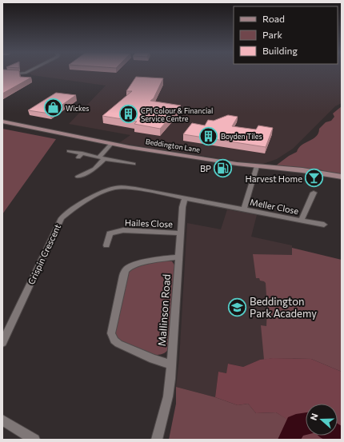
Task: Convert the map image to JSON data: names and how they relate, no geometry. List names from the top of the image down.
{
  "streets": {
    "main road": ["Beddington Lane"],
    "street": [
      "Meller Close",
      "Hailes Close",
      "Crispin Crescent",
      "Mallinson Road"
    ]
  },
  "crossings": [
    ["Meller Close", "Crispin Crescent"],
    ["Hailes Close", "Mallinson Road"],
    ["Crispin Crescent", "Mallinson Road"]
  ],
  "places": {
    "shop": ["Wickes"],
    "building": ["CPI Colour & Financial Service Centre", "Boyden Tiles"],
    "fuel station": ["BP"],
    "bar": ["Harvest Home"],
    "school or university": ["Beddington Park Academy"]
  },
  "legend": ["Road", "Park", "Building"],
  "north": "left"
}
